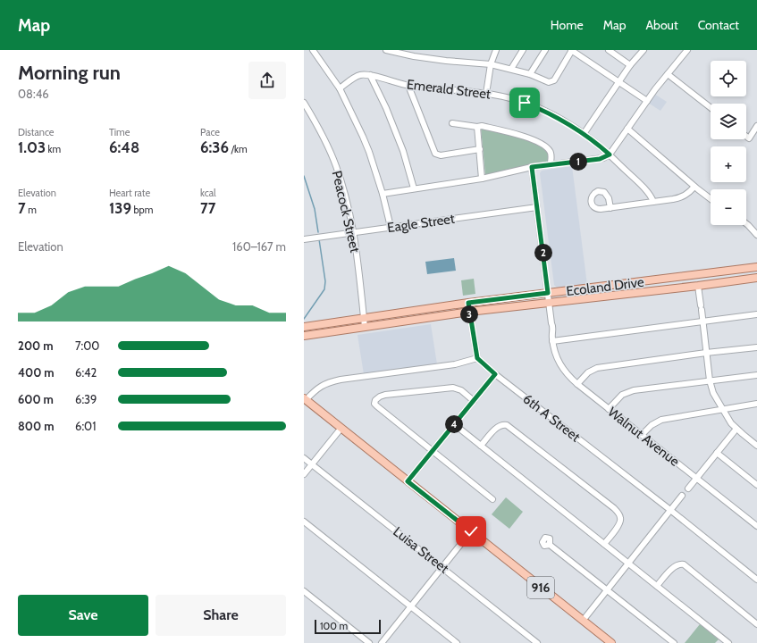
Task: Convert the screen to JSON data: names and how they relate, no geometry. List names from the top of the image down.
{
  "streets": {
    "main road": ["Ecoland Drive", "916"],
    "street": [
      "Emerald Street",
      "Peacock Street",
      "Eagle Street",
      "6th A Street",
      "Walnut Avenue",
      "Luisa Street"
    ]
  },
  "crossings": [
    ["Peacock Street", "Eagle Street"],
    ["Peacock Street", "Ecoland Drive"],
    ["Eagle Street", "Walnut Avenue"],
    ["Ecoland Drive", "Walnut Avenue"]
  ],
  "scale_bar": "100 m",
  "page": {
    "header": "Map",
    "nav": [
      "Home",
      "Map",
      "About",
      "Contact"
    ],
    "heading": ["Morning run", "08:46"],
    "map_buttons": ["+", "−"],
    "stats": [
      ["Distance", "1.03 km"],
      ["Time", "6:48"],
      ["Pace", "6:36 /km"],
      ["Elevation", "7 m"],
      ["Heart rate", "139 bpm"],
      ["kcal", "77"]
    ],
    "pins": [
      "1",
      "2",
      "3",
      "4"
    ],
    "chart": ["Elevation", "160–167 m"],
    "list": [
      {
        "name": "200 m",
        "note": "7:00"
      },
      {
        "name": "400 m",
        "note": "6:42"
      },
      {
        "name": "600 m",
        "note": "6:39"
      },
      {
        "name": "800 m",
        "note": "6:01"
      }
    ],
    "buttons": ["Save", "Share"],
    "scale": "100 m"
  }
}
